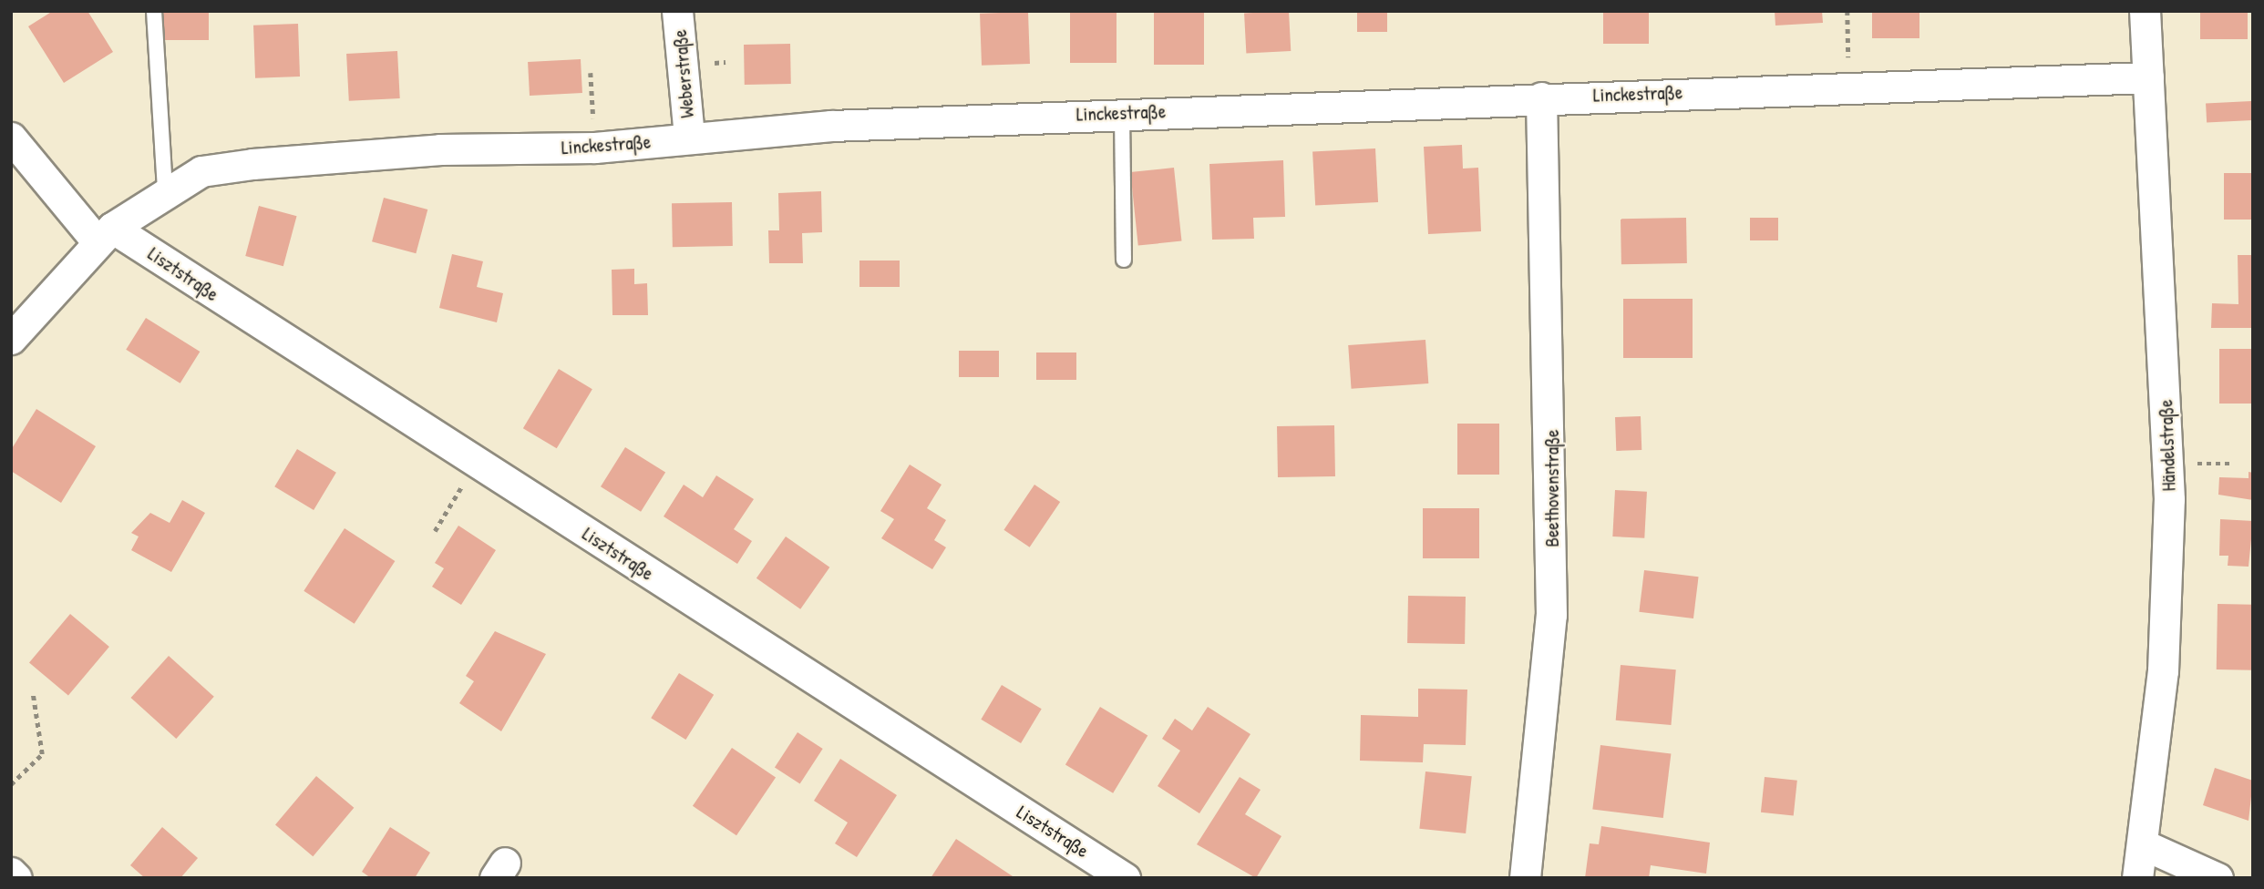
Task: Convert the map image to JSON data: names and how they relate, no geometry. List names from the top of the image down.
{
  "streets": {
    "street": [
      "Weberstraße",
      "Linckestraße",
      "Lisztstraße",
      "Händelstraße",
      "Beethovenstraße"
    ]
  },
  "crossings": [
    ["Weberstraße", "Linckestraße"],
    ["Linckestraße", "Lisztstraße"],
    ["Linckestraße", "Händelstraße"],
    ["Linckestraße", "Beethovenstraße"]
  ]
}
